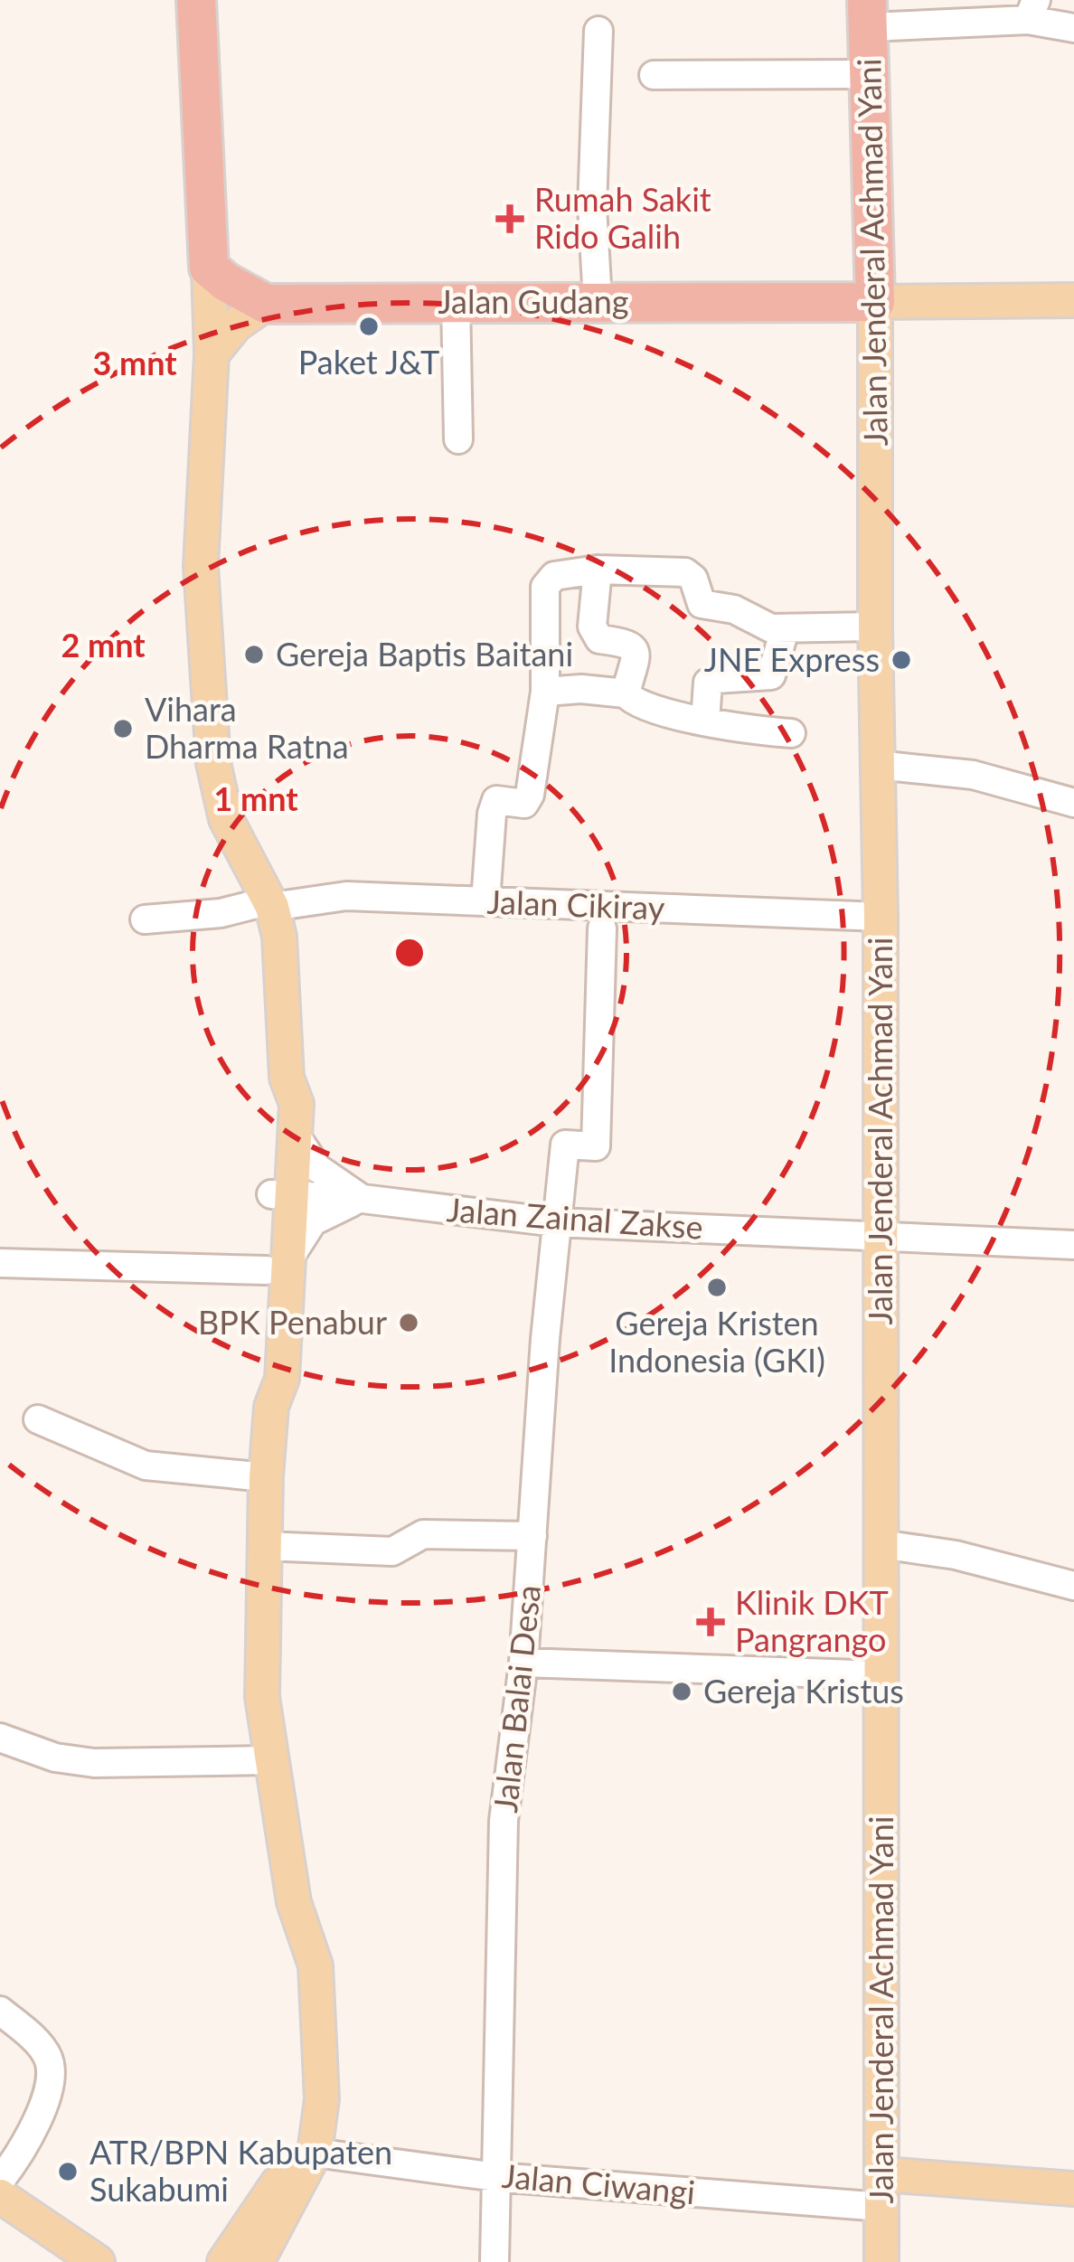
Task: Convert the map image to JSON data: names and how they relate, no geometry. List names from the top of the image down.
{
  "streets": {
    "highway": ["Jalan Jenderal Achmad Yani", "Jalan Gudang"],
    "street": [
      "Jalan Cikiray",
      "Jalan Zainal Zakse",
      "Jalan Balai Desa",
      "Jalan Ciwangi"
    ]
  },
  "crossings": [
    ["Jalan Jenderal Achmad Yani", "Jalan Gudang"],
    ["Jalan Jenderal Achmad Yani", "Jalan Cikiray"],
    ["Jalan Jenderal Achmad Yani", "Jalan Zainal Zakse"],
    ["Jalan Jenderal Achmad Yani", "Jalan Ciwangi"],
    ["Jalan Zainal Zakse", "Jalan Balai Desa"],
    ["Jalan Balai Desa", "Jalan Ciwangi"]
  ],
  "places": {
    "health": ["Rumah Sakit Rido Galih", "Klinik DKT Pangrango"],
    "other": [
      "Paket J&T",
      "Gereja Baptis Baitani",
      "JNE Express",
      "Vihara Dharma Ratna",
      "Gereja Kristen Indonesia (GKI)",
      "BPK Penabur",
      "Gereja Kristus",
      "ATR/BPN Kabupaten Sukabumi"
    ]
  },
  "rings": ["3 mnt", "2 mnt", "1 mnt"]
}
